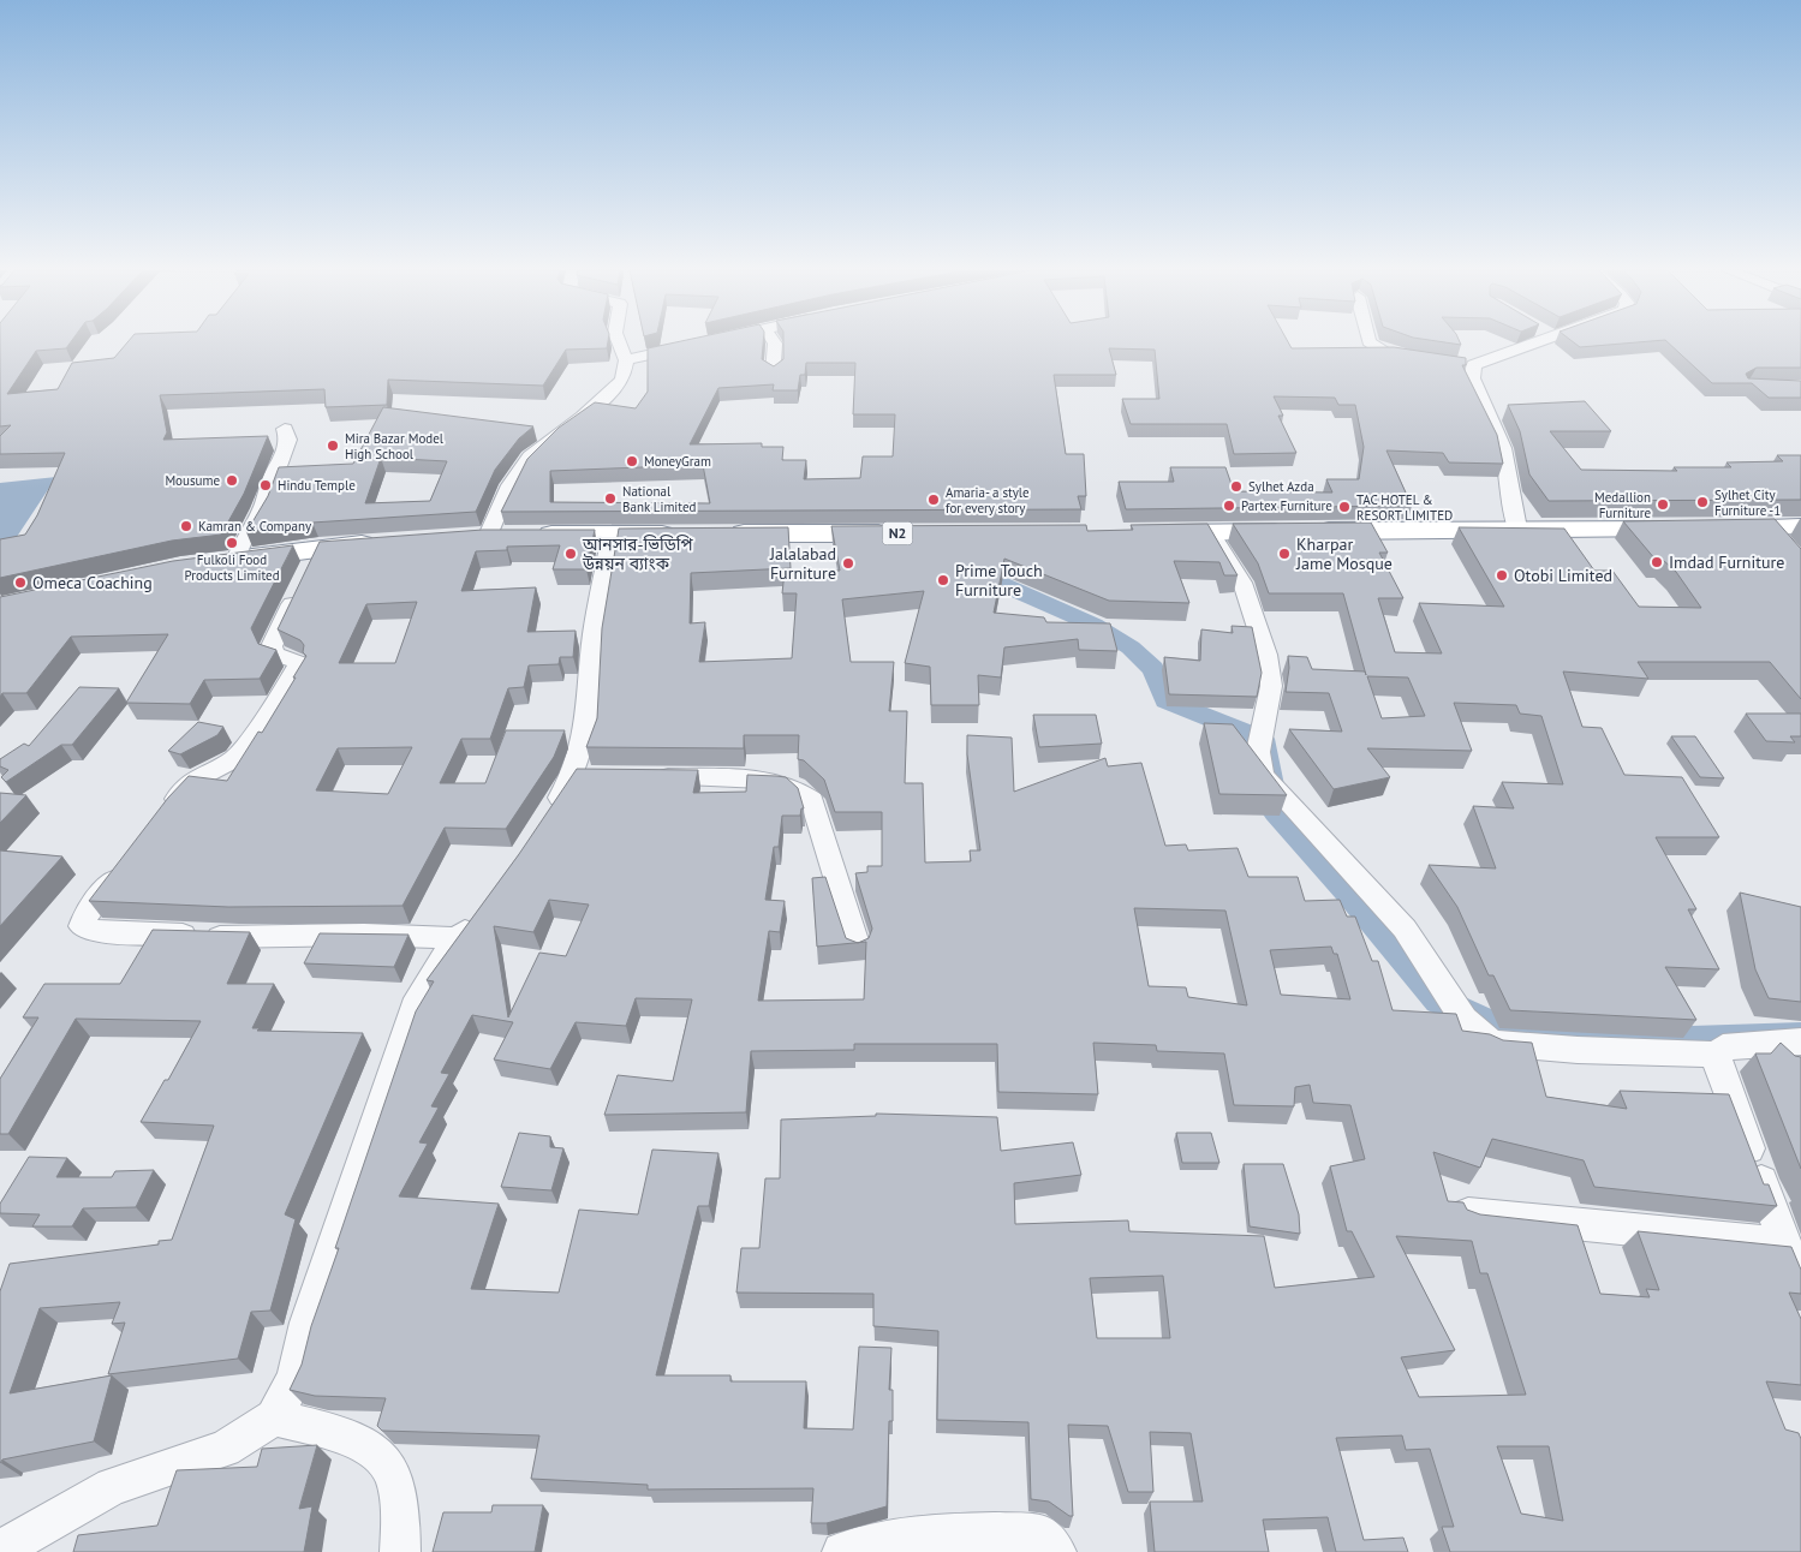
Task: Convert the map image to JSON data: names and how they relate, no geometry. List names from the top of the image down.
{
  "streets": {
    "highway": ["N2"]
  },
  "places": [
    "Mira Bazar Model High School",
    "MoneyGram",
    "Mousume",
    "Hindu Temple",
    "Sylhet Azda",
    "National Bank Limited",
    "Amaria- a style for every story",
    "Sylhet City Furniture -1",
    "Medallion Furniture",
    "Partex Furniture",
    "TAC HOTEL & RESORT LIMITED",
    "Kamran & Company",
    "Fulkoli Food Products Limited",
    "আনসার-ভিডিপি উন্নয়ন ব্যাংক",
    "Kharpar Jame Mosque",
    "Imdad Furniture",
    "Jalalabad Furniture",
    "Otobi Limited",
    "Prime Touch Furniture",
    "Omeca Coaching"
  ]
}
